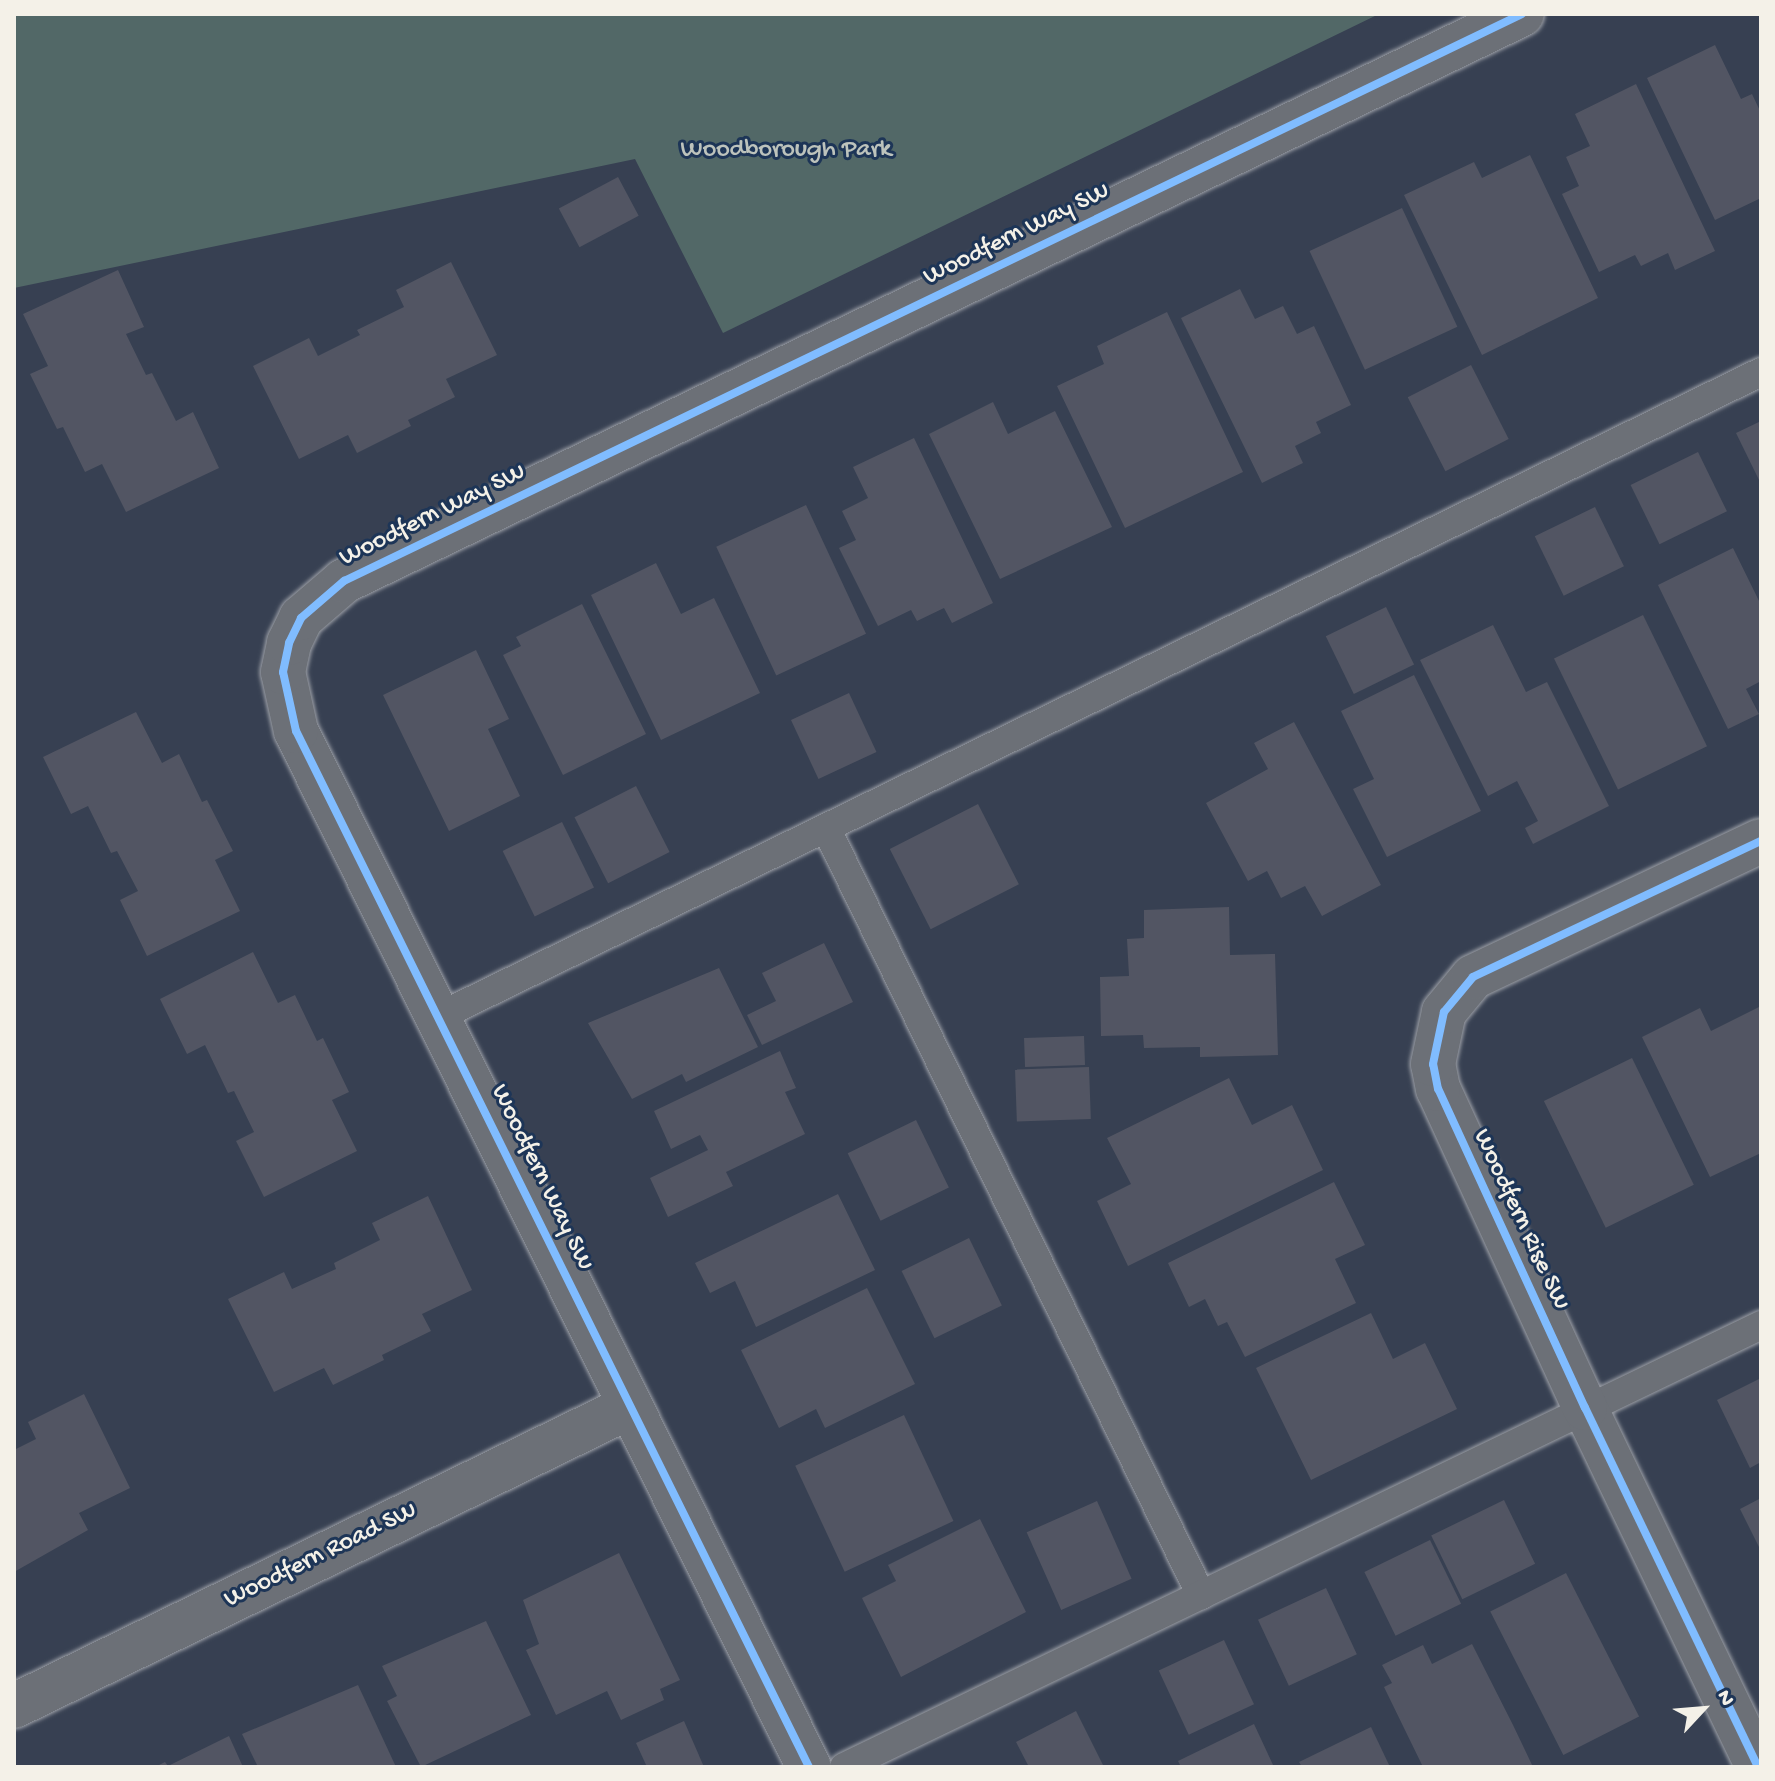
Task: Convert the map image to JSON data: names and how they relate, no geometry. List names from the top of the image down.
{
  "streets": {
    "street": ["Woodfern Way SW", "Woodfern Rise SW", "Woodfern Road SW"]
  },
  "crossings": [
    ["Woodfern Way SW", "Woodfern Road SW"]
  ],
  "parks": ["Woodborough Park"],
  "north": "top right"
}
